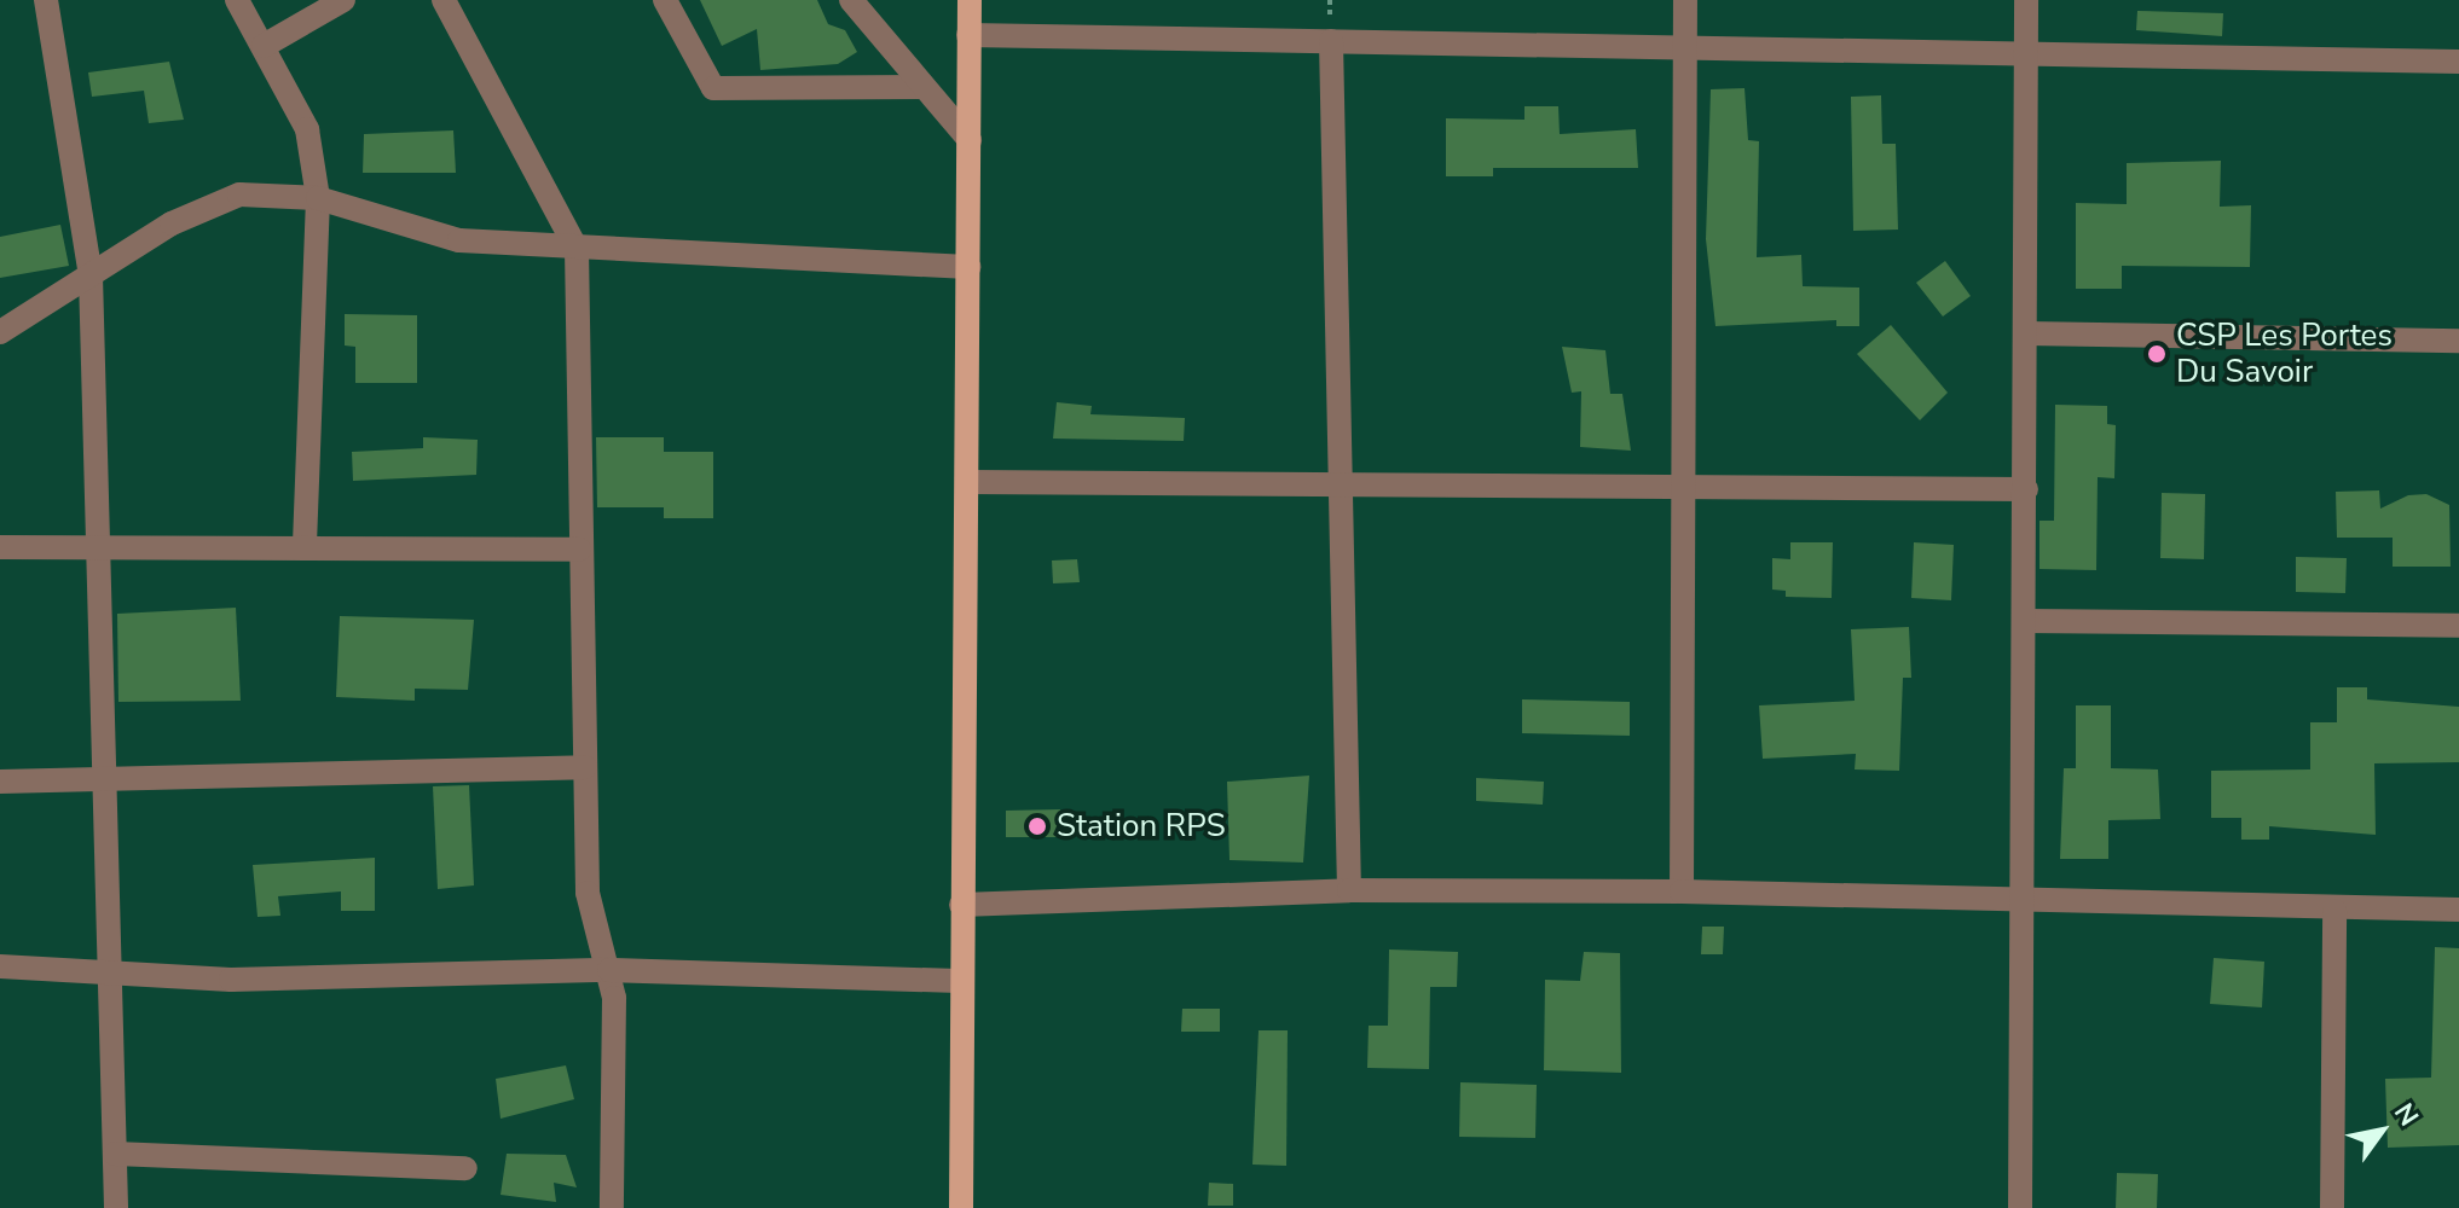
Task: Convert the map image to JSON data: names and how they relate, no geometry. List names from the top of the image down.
{
  "places": ["CSP Les Portes Du Savoir", "Station RPS"],
  "north": "top right"
}
